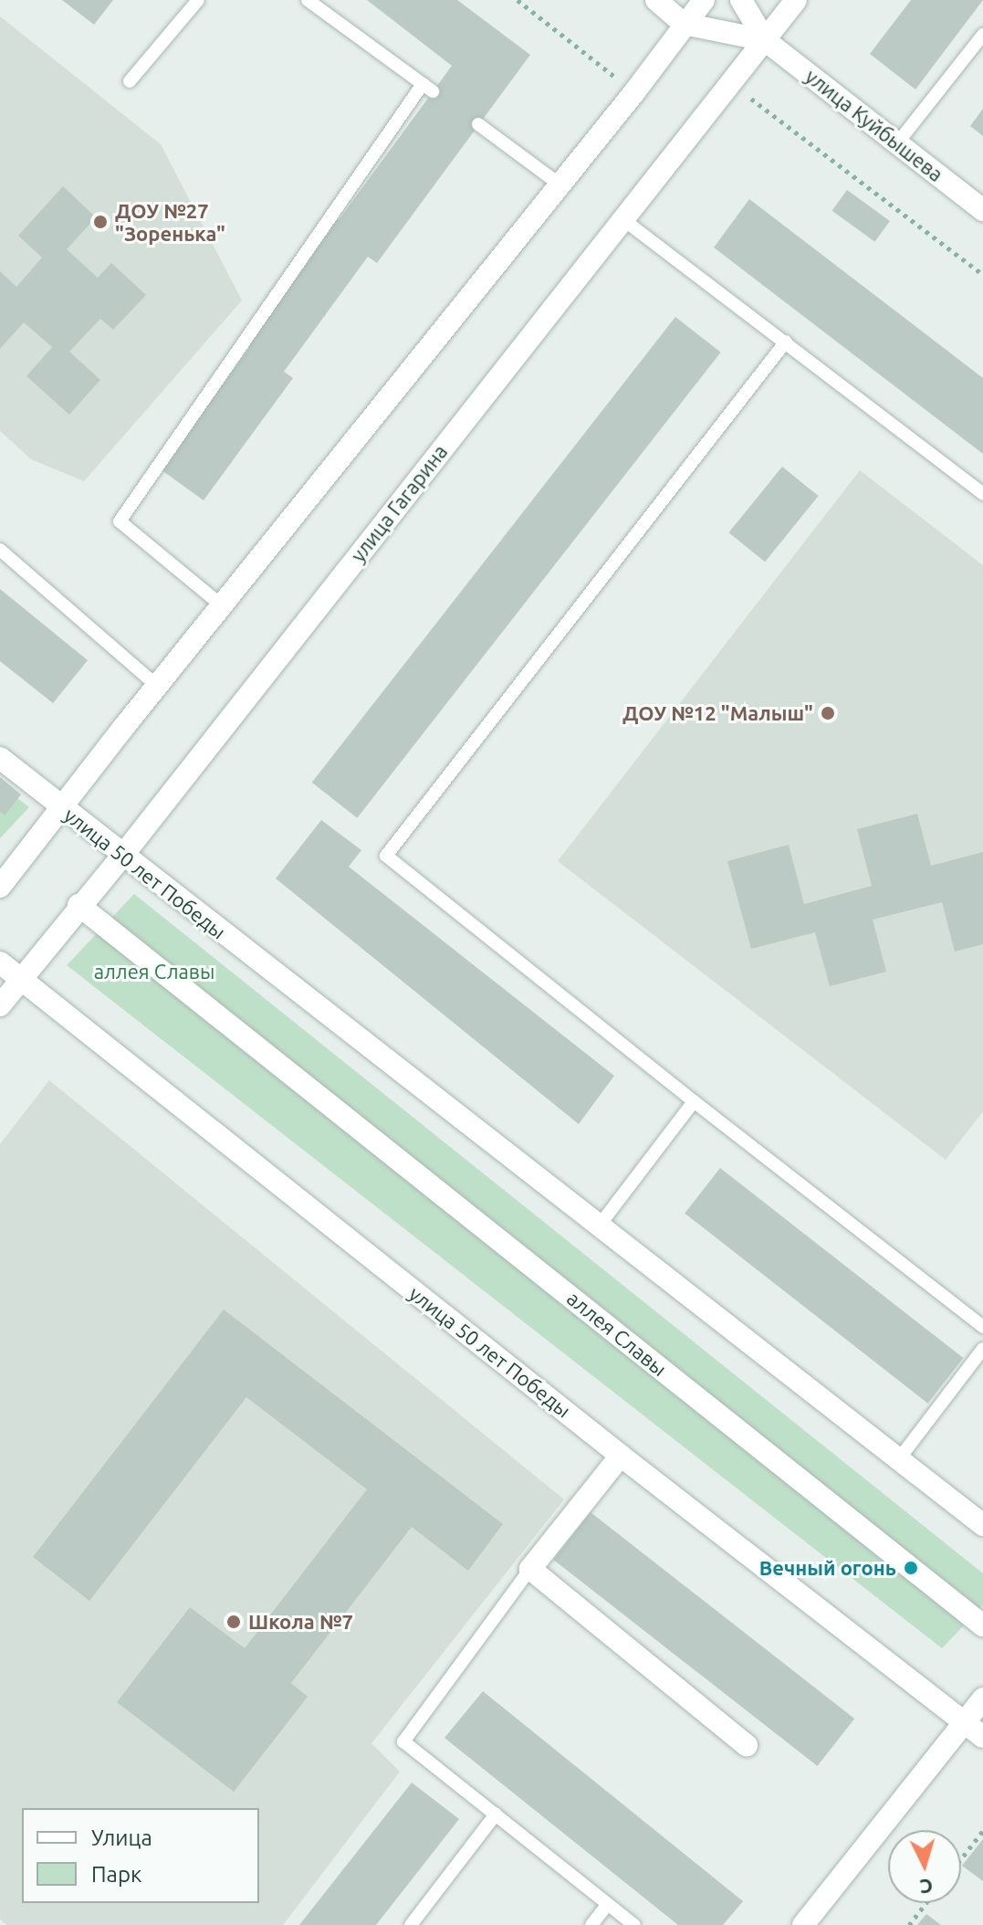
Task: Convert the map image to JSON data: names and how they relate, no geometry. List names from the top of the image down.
{
  "streets": {
    "street": [
      "улица Куйбышева",
      "улица Гагарина",
      "улица 50 лет Победы",
      "аллея Славы"
    ]
  },
  "crossings": [
    ["улица Куйбышева", "улица Гагарина"],
    ["улица Гагарина", "улица 50 лет Победы"],
    ["улица Гагарина", "аллея Славы"]
  ],
  "parks": ["аллея Славы"],
  "places": [
    "ДОУ №27 \"Зоренька\"",
    "ДОУ №12 \"Малыш\"",
    "Вечный огонь",
    "Школа №7"
  ],
  "legend": ["Улица", "Парк"],
  "north": "bottom"
}
